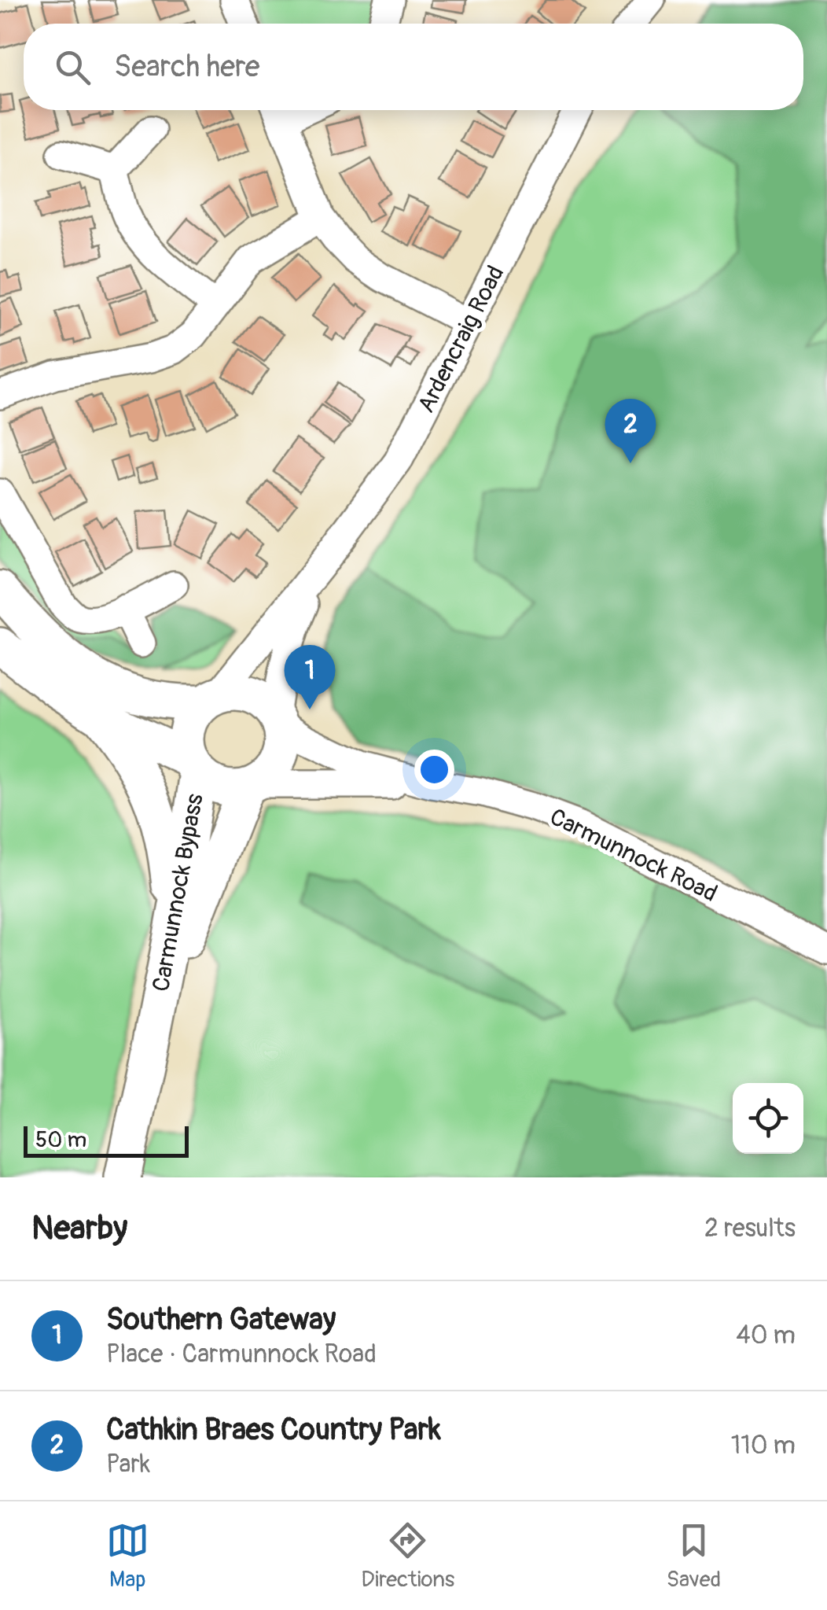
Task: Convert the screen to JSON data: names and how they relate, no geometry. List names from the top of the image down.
{
  "streets": {
    "main road": ["Carmunnock Bypass"],
    "street": ["Ardencraig Road", "Carmunnock Road"]
  },
  "crossings": [
    ["Ardencraig Road", "Carmunnock Road"],
    ["Ardencraig Road", "Carmunnock Bypass"],
    ["Carmunnock Road", "Carmunnock Bypass"]
  ],
  "scale_bar": "50 m",
  "page": {
    "search": "Search here",
    "pins": ["2", "1"],
    "scale": "50 m",
    "heading": ["Nearby", "2 results"],
    "list": [
      {
        "mark": "1",
        "name": "Southern Gateway",
        "note": "Place · Carmunnock Road",
        "value": "40 m"
      },
      {
        "mark": "2",
        "name": "Cathkin Braes Country Park",
        "note": "Park",
        "value": "110 m"
      }
    ],
    "nav": ["Map", "Directions", "Saved"]
  }
}
